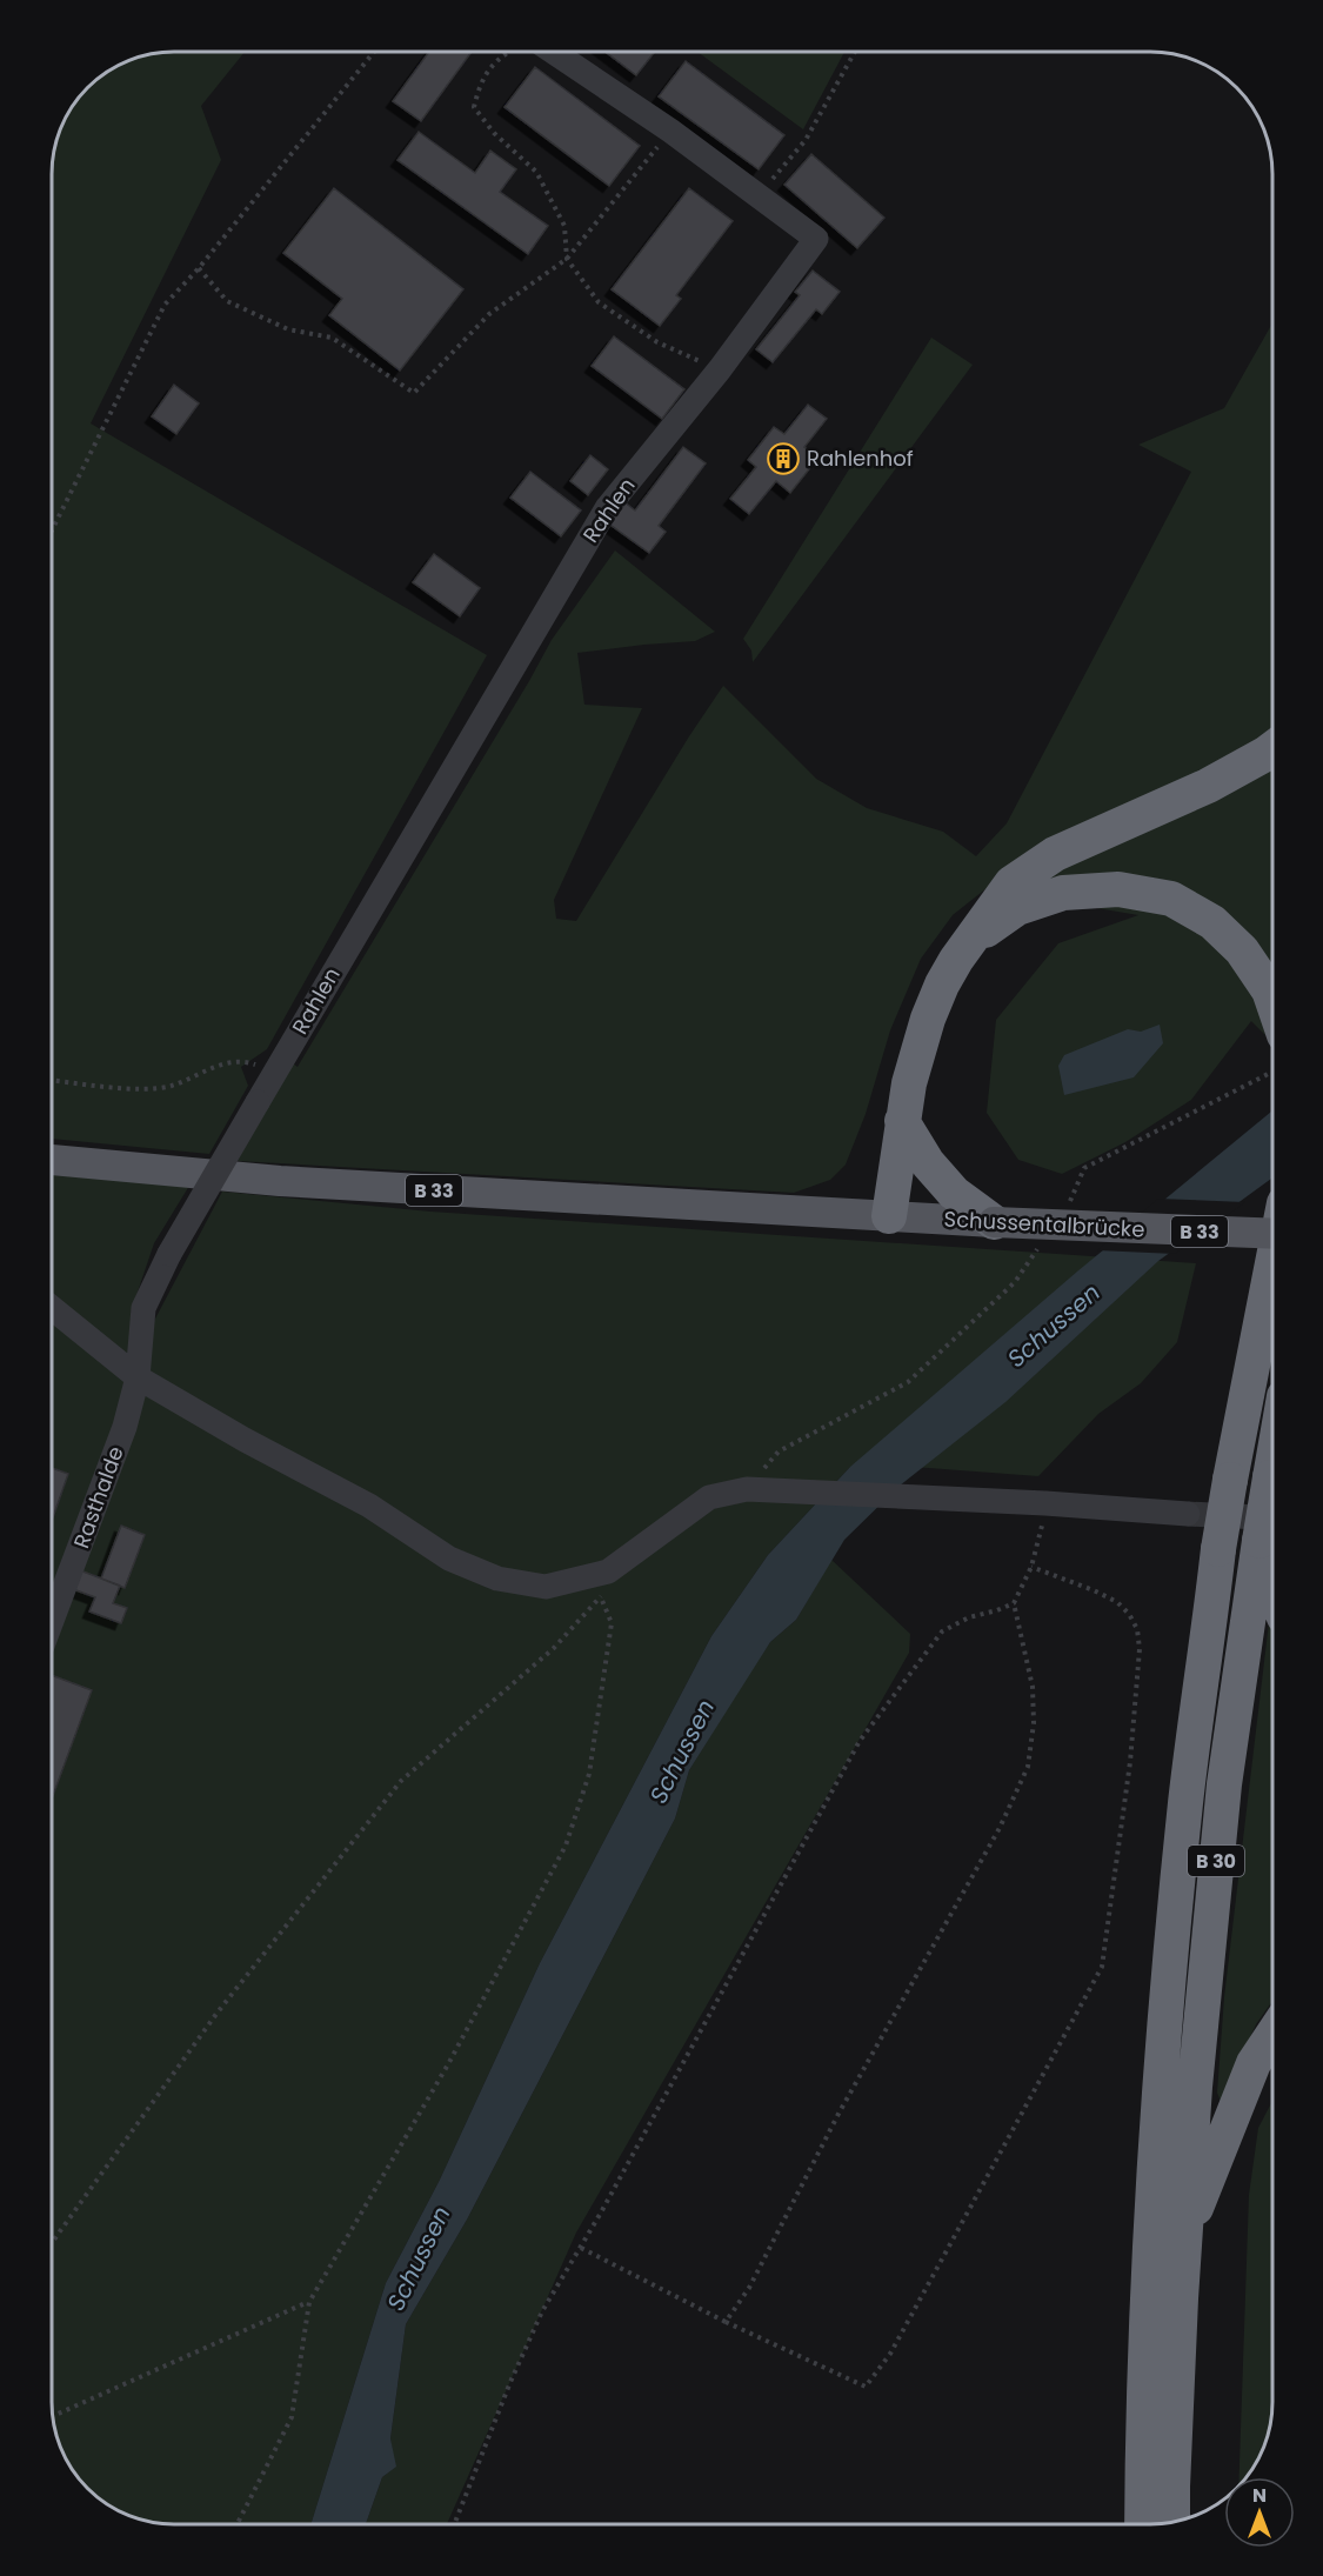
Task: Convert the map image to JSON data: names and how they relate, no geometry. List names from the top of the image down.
{
  "streets": {
    "highway": ["B 30"],
    "main road": ["B 33", "Schussentalbrücke"],
    "street": ["Rahlen", "Rasthalde"]
  },
  "crossings": [
    ["Rahlen", "Rasthalde"],
    ["B 33", "Schussentalbrücke"]
  ],
  "water": ["Schussen"],
  "places": {
    "building": ["Rahlenhof"]
  },
  "north": "top"
}
